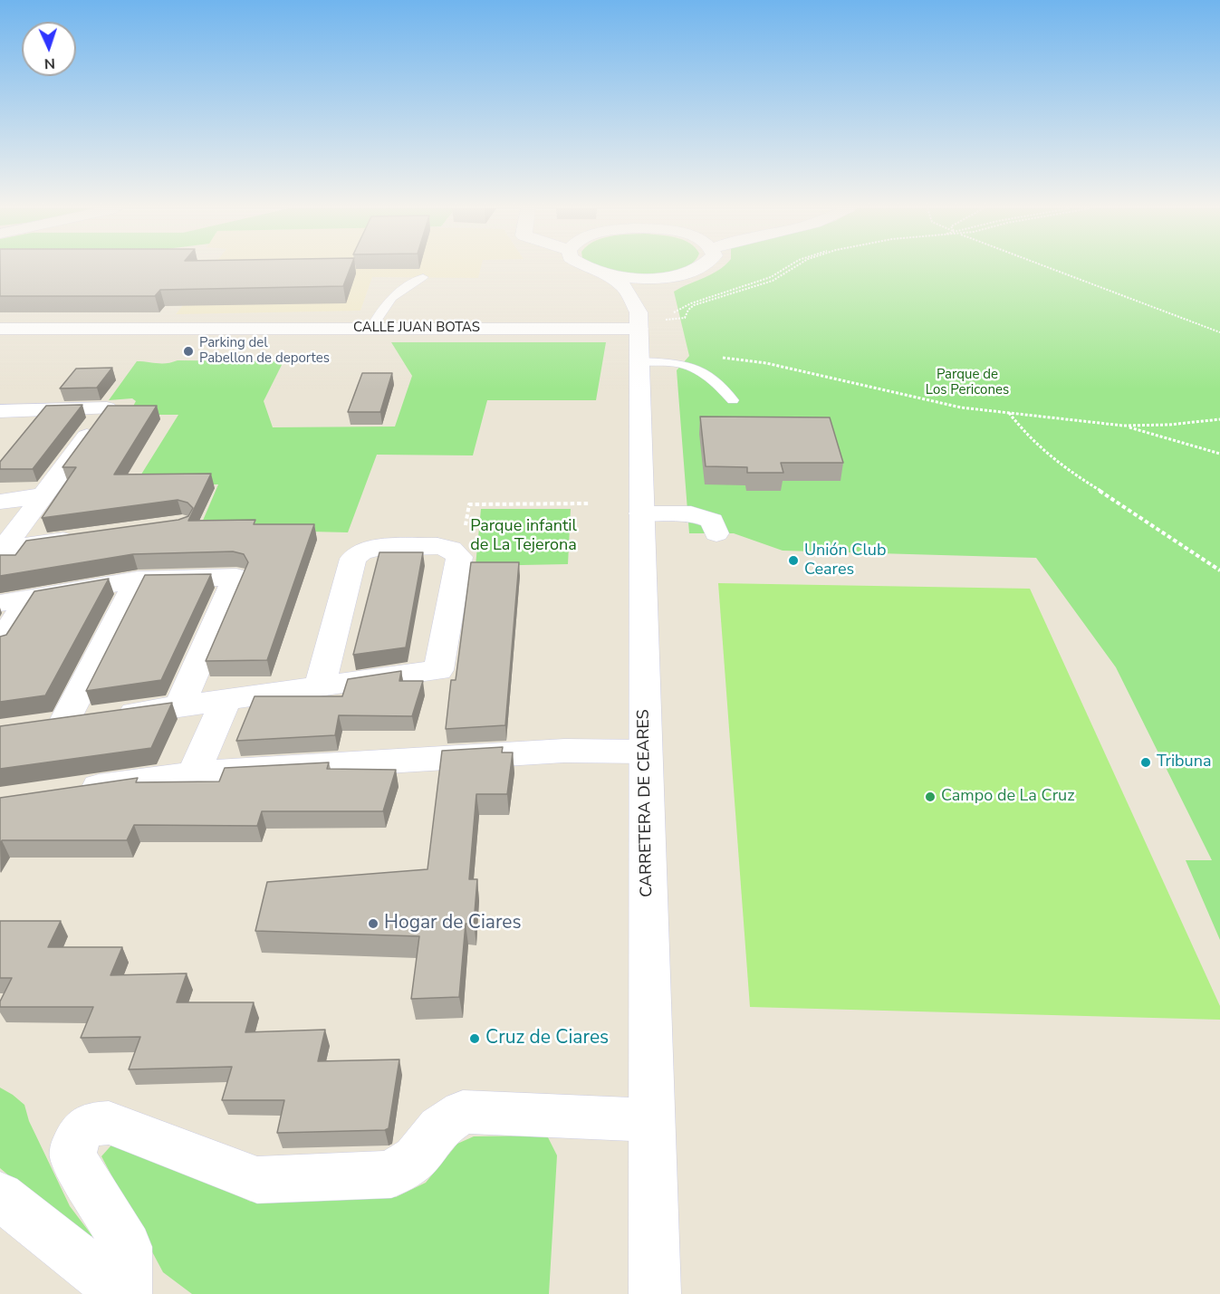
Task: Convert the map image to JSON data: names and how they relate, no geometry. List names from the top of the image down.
{
  "streets": {
    "street": ["CALLE JUAN BOTAS", "CARRETERA DE CEARES"]
  },
  "crossings": [
    ["CALLE JUAN BOTAS", "CARRETERA DE CEARES"]
  ],
  "parks": ["Parque de Los Pericones", "Parque infantil de La Tejerona"],
  "places": [
    "Parking del Pabellon de deportes",
    "Unión Club Ceares",
    "Tribuna",
    "Campo de La Cruz",
    "Hogar de Ciares",
    "Cruz de Ciares"
  ],
  "north": "bottom"
}
